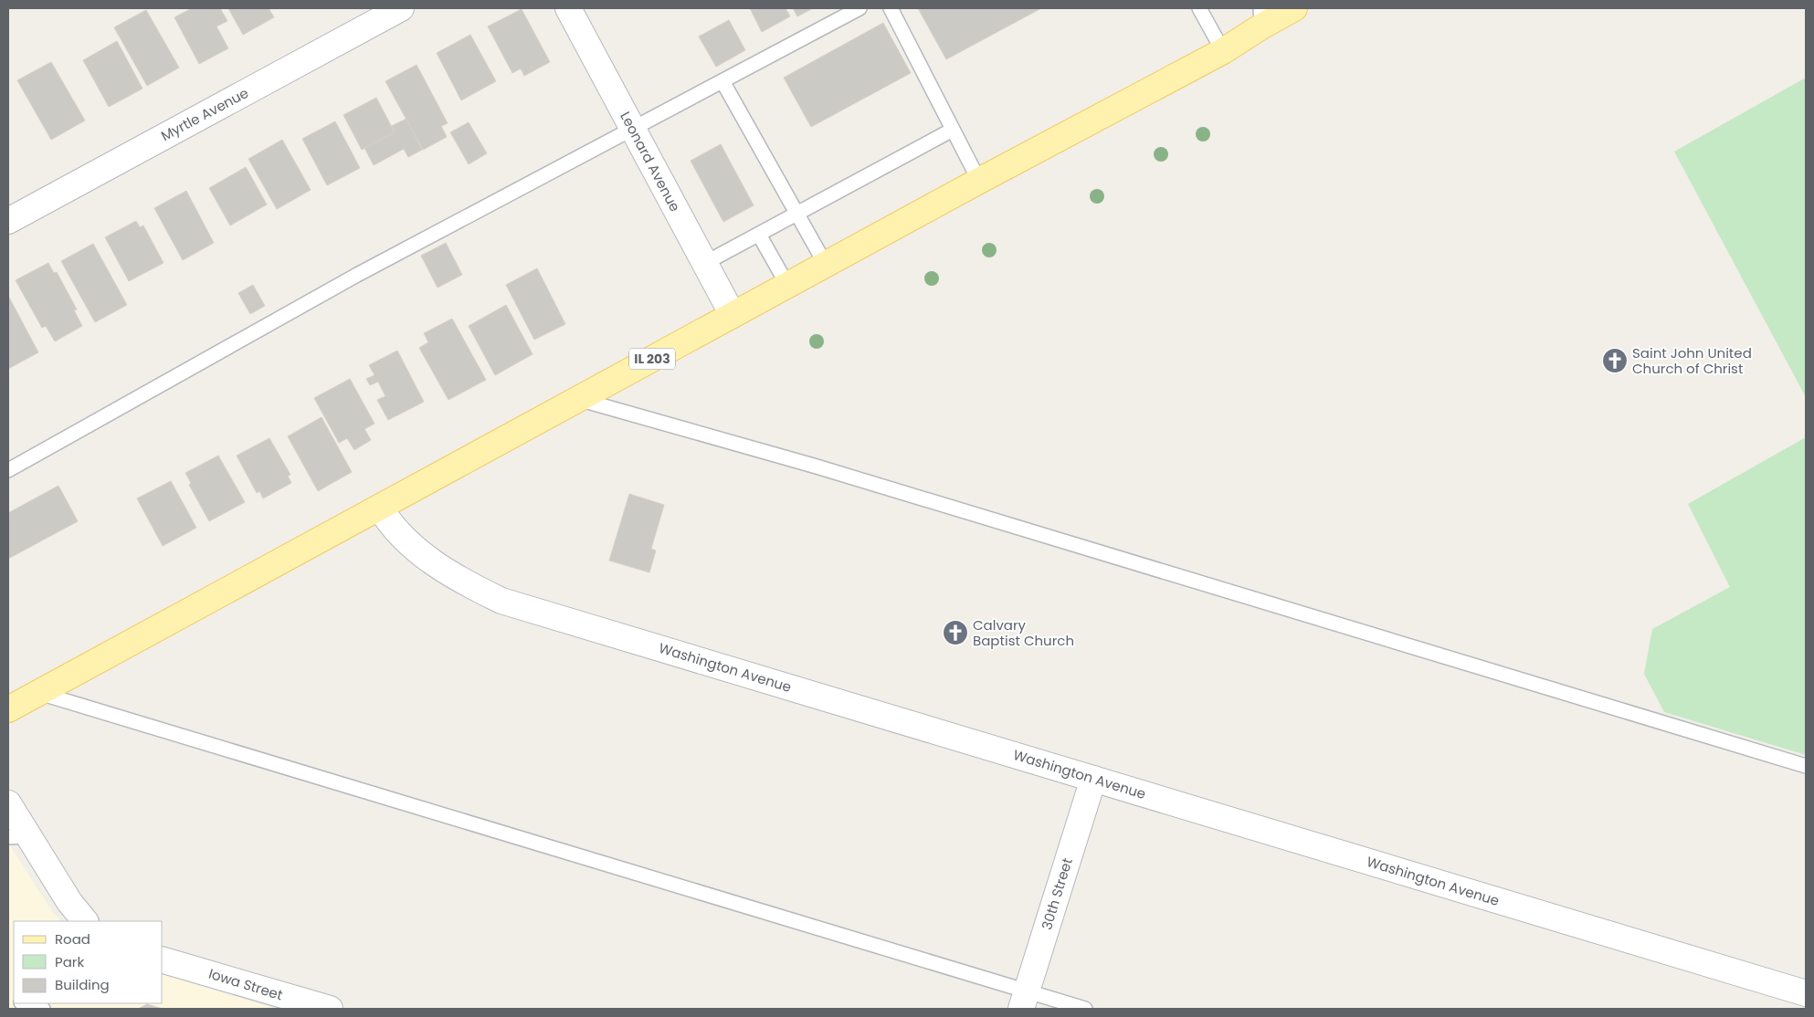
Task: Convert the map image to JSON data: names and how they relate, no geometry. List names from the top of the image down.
{
  "streets": {
    "main road": ["IL 203"],
    "street": [
      "Myrtle Avenue",
      "Leonard Avenue",
      "Washington Avenue",
      "30th Street",
      "Iowa Street"
    ]
  },
  "crossings": [
    ["Leonard Avenue", "IL 203"],
    ["IL 203", "Washington Avenue"],
    ["Washington Avenue", "30th Street"]
  ],
  "places": {
    "church": ["Saint John United Church of Christ", "Calvary Baptist Church"]
  },
  "legend": ["Road", "Park", "Building"]
}
